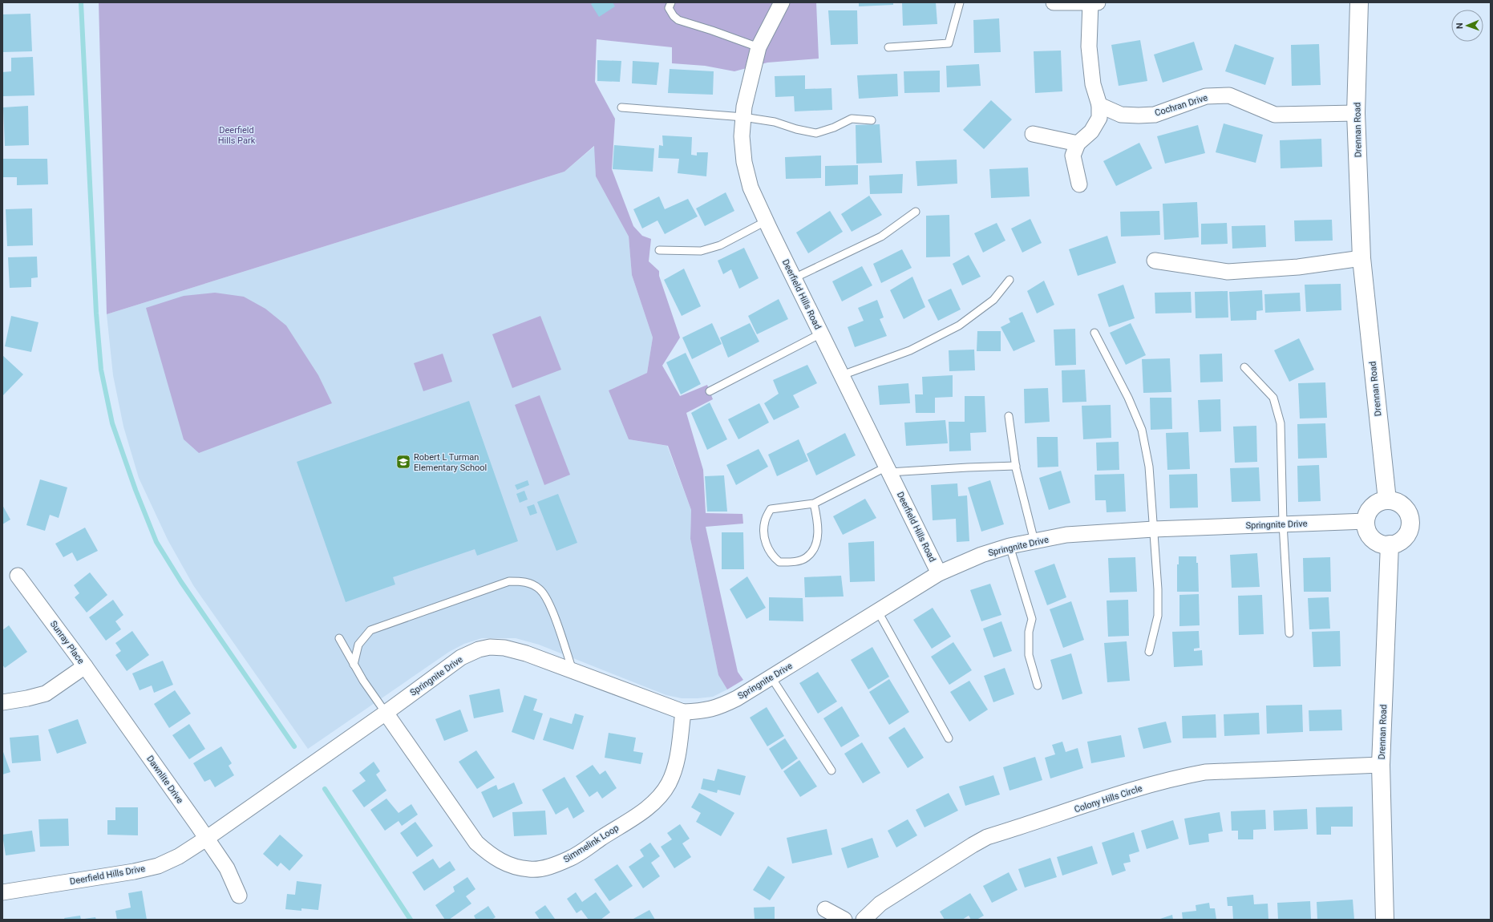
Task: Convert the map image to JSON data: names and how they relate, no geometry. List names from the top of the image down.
{
  "streets": {
    "street": [
      "Cochran Drive",
      "Drennan Road",
      "Deerfield Hills Road",
      "Springnite Drive",
      "Sunray Place",
      "Dawnlite Drive",
      "Colony Hills Circle",
      "Simmelink Loop",
      "Deerfield Hills Drive"
    ]
  },
  "crossings": [
    ["Cochran Drive", "Drennan Road"],
    ["Drennan Road", "Springnite Drive"],
    ["Drennan Road", "Colony Hills Circle"],
    ["Deerfield Hills Road", "Springnite Drive"],
    ["Springnite Drive", "Dawnlite Drive"],
    ["Springnite Drive", "Simmelink Loop"],
    ["Springnite Drive", "Deerfield Hills Drive"],
    ["Sunray Place", "Dawnlite Drive"],
    ["Dawnlite Drive", "Deerfield Hills Drive"]
  ],
  "parks": ["Deerfield Hills Park"],
  "places": {
    "school or university": ["Robert L Turman Elementary School"]
  },
  "north": "left"
}
